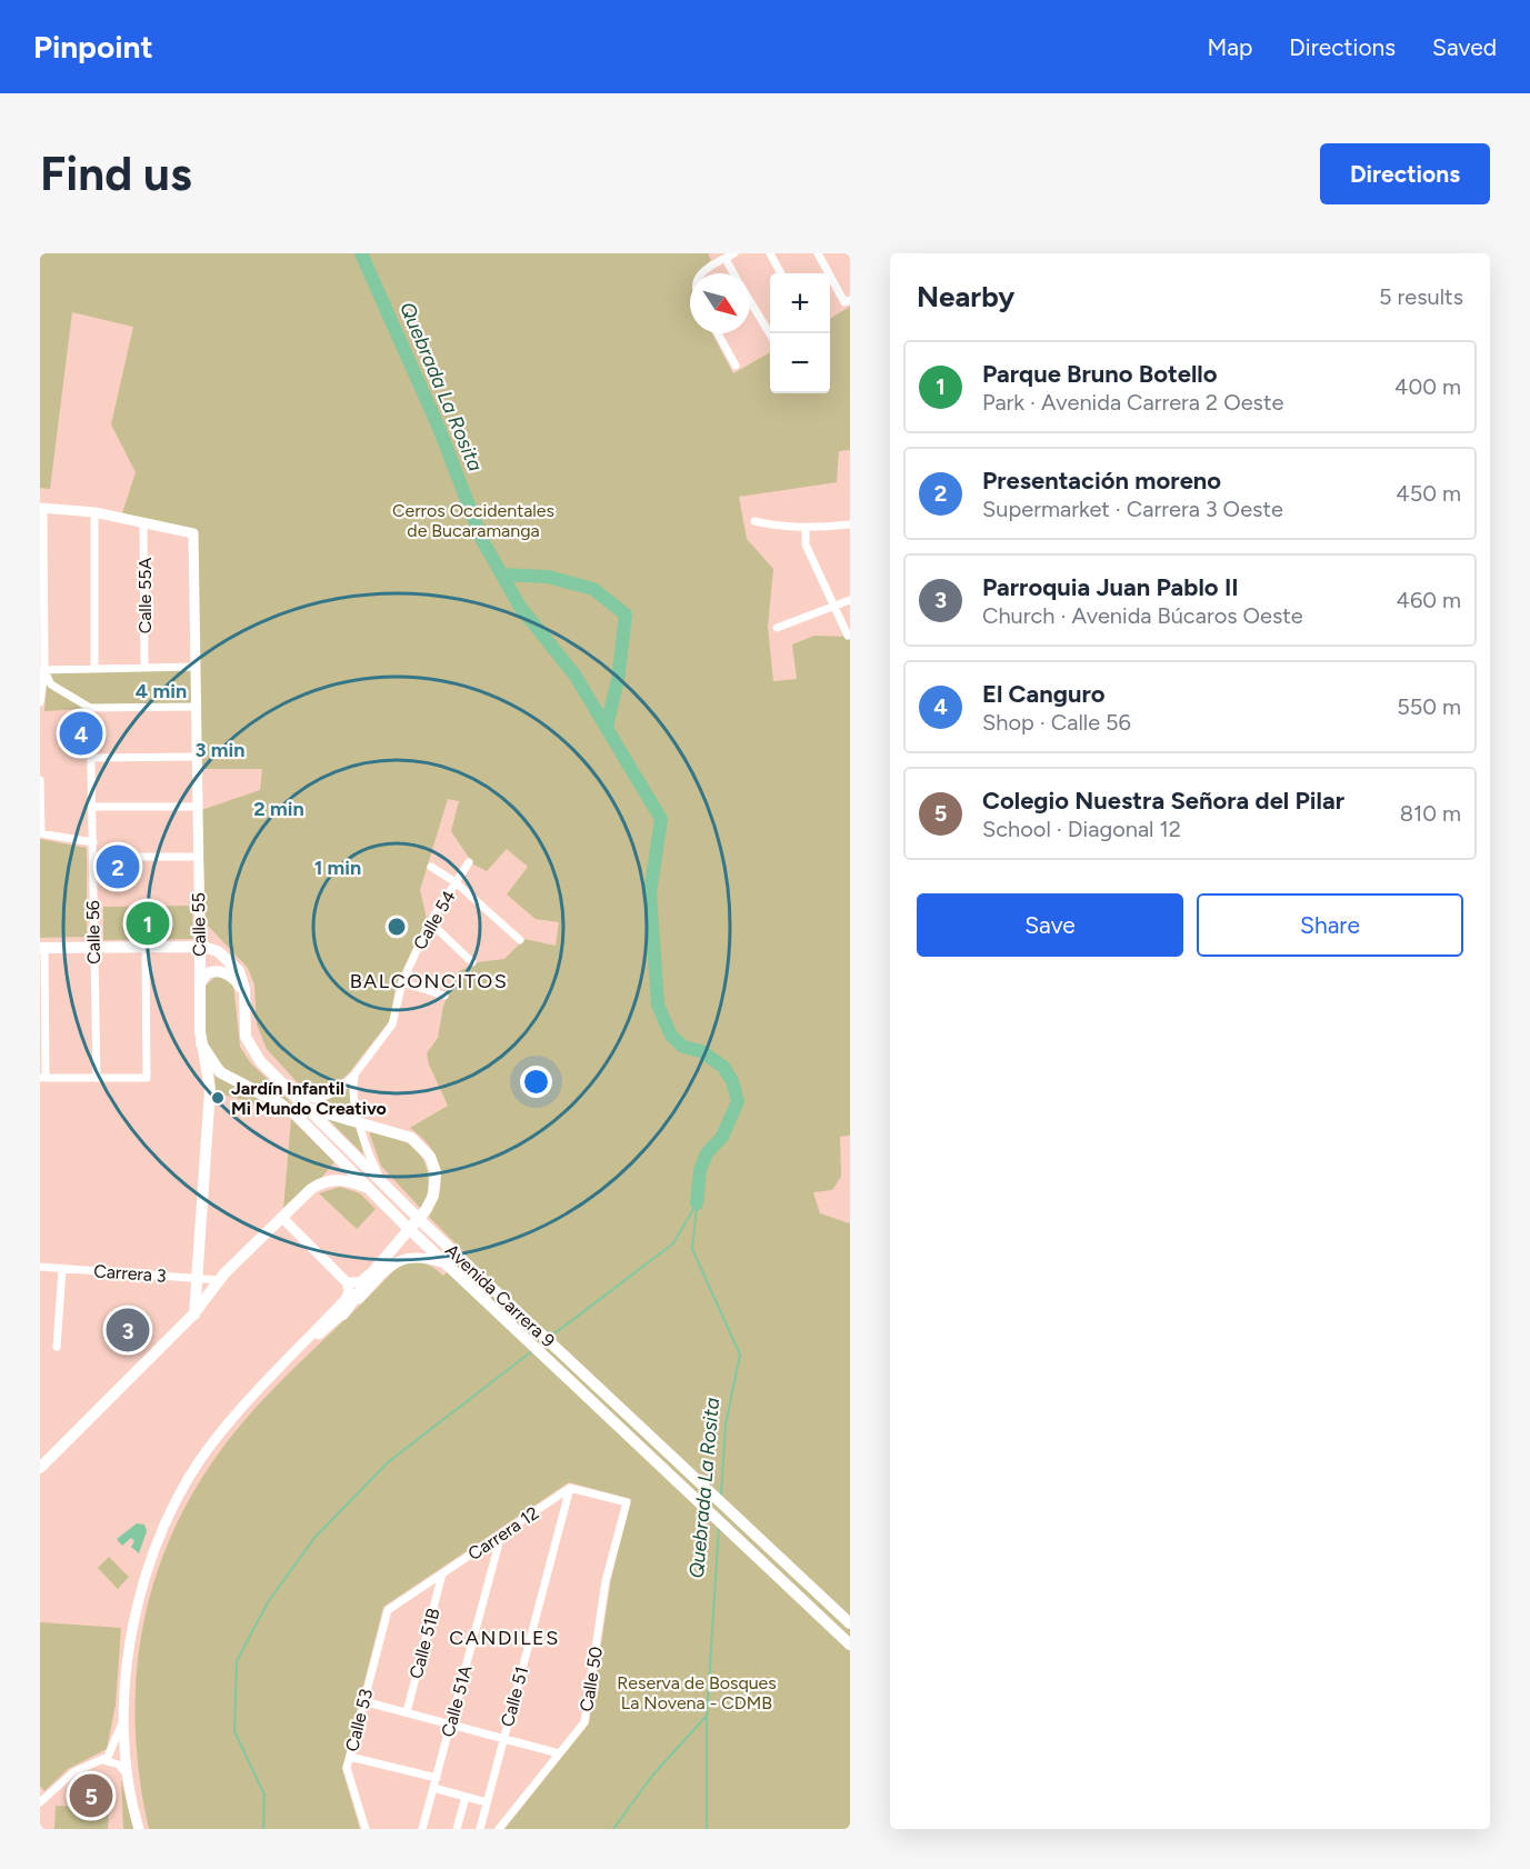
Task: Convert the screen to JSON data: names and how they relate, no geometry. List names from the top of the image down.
{
  "streets": {
    "main road": ["Calle 55", "Avenida Carrera 9"],
    "street": [
      "Calle 55A",
      "Calle 54",
      "Calle 56",
      "Carrera 3",
      "Carrera 12",
      "Calle 51B",
      "Calle 50",
      "Calle 51",
      "Calle 51A",
      "Calle 53"
    ]
  },
  "crossings": [
    ["Calle 55A", "Calle 55"],
    ["Calle 54", "Avenida Carrera 9"],
    ["Calle 55", "Carrera 3"],
    ["Calle 55", "Avenida Carrera 9"],
    ["Carrera 12", "Calle 51B"],
    ["Carrera 12", "Calle 50"],
    ["Carrera 12", "Calle 51"],
    ["Carrera 12", "Calle 51A"],
    ["Carrera 12", "Calle 53"],
    ["Calle 50", "Calle 51"]
  ],
  "districts": ["BALCONCITOS", "CANDILES"],
  "water": ["Quebrada La Rosita"],
  "parks": ["Cerros Occidentales de Bucaramanga", "Reserva de Bosques La Novena - CDMB"],
  "places": ["Jardín Infantil Mi Mundo Creativo"],
  "north": "bottom right",
  "page": {
    "header": "Pinpoint",
    "nav": ["Map", "Directions", "Saved"],
    "buttons": [
      "Directions",
      ["Save", "Share"]
    ],
    "title": "Find us",
    "heading": ["Nearby", "5 results"],
    "map_buttons": ["+", "−"],
    "list": [
      {
        "mark": "1",
        "name": "Parque Bruno Botello",
        "note": "Park · Avenida Carrera 2 Oeste",
        "value": "400 m"
      },
      {
        "mark": "2",
        "name": "Presentación moreno",
        "note": "Supermarket · Carrera 3 Oeste",
        "value": "450 m"
      },
      {
        "mark": "3",
        "name": "Parroquia Juan Pablo II",
        "note": "Church · Avenida Búcaros Oeste",
        "value": "460 m"
      },
      {
        "mark": "4",
        "name": "El Canguro",
        "note": "Shop · Calle 56",
        "value": "550 m"
      },
      {
        "mark": "5",
        "name": "Colegio Nuestra Señora del Pilar",
        "note": "School · Diagonal 12",
        "value": "810 m"
      }
    ],
    "pins": [
      "4",
      "2",
      "1",
      "3",
      "5"
    ]
  },
  "rings": [
    "4 min",
    "3 min",
    "2 min",
    "1 min"
  ]
}
